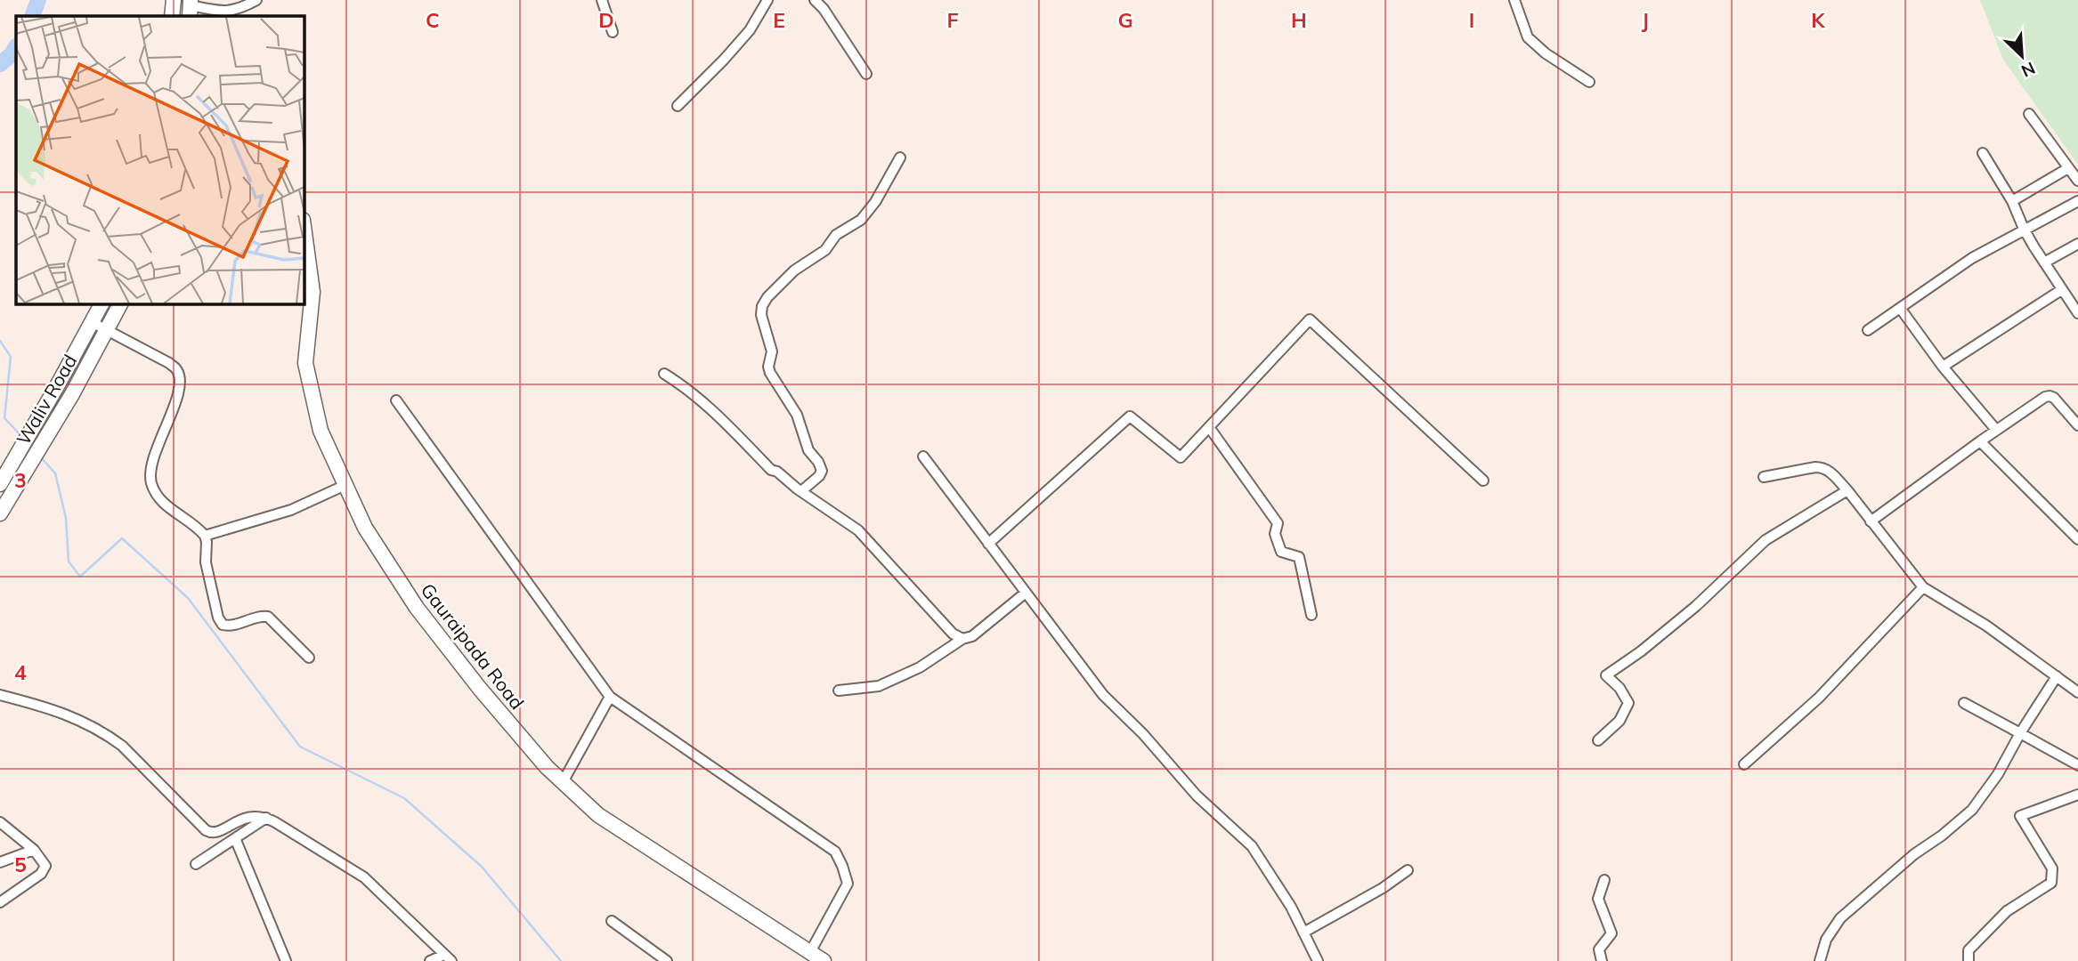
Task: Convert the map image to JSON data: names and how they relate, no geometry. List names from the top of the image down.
{
  "streets": {
    "street": ["Waliv Road", "Gauraipada Road"]
  },
  "north": "bottom right",
  "grid": {
    "columns": [
      "C",
      "D",
      "E",
      "F",
      "G",
      "H",
      "I",
      "J",
      "K"
    ],
    "rows": ["3", "4", "5"]
  }
}
